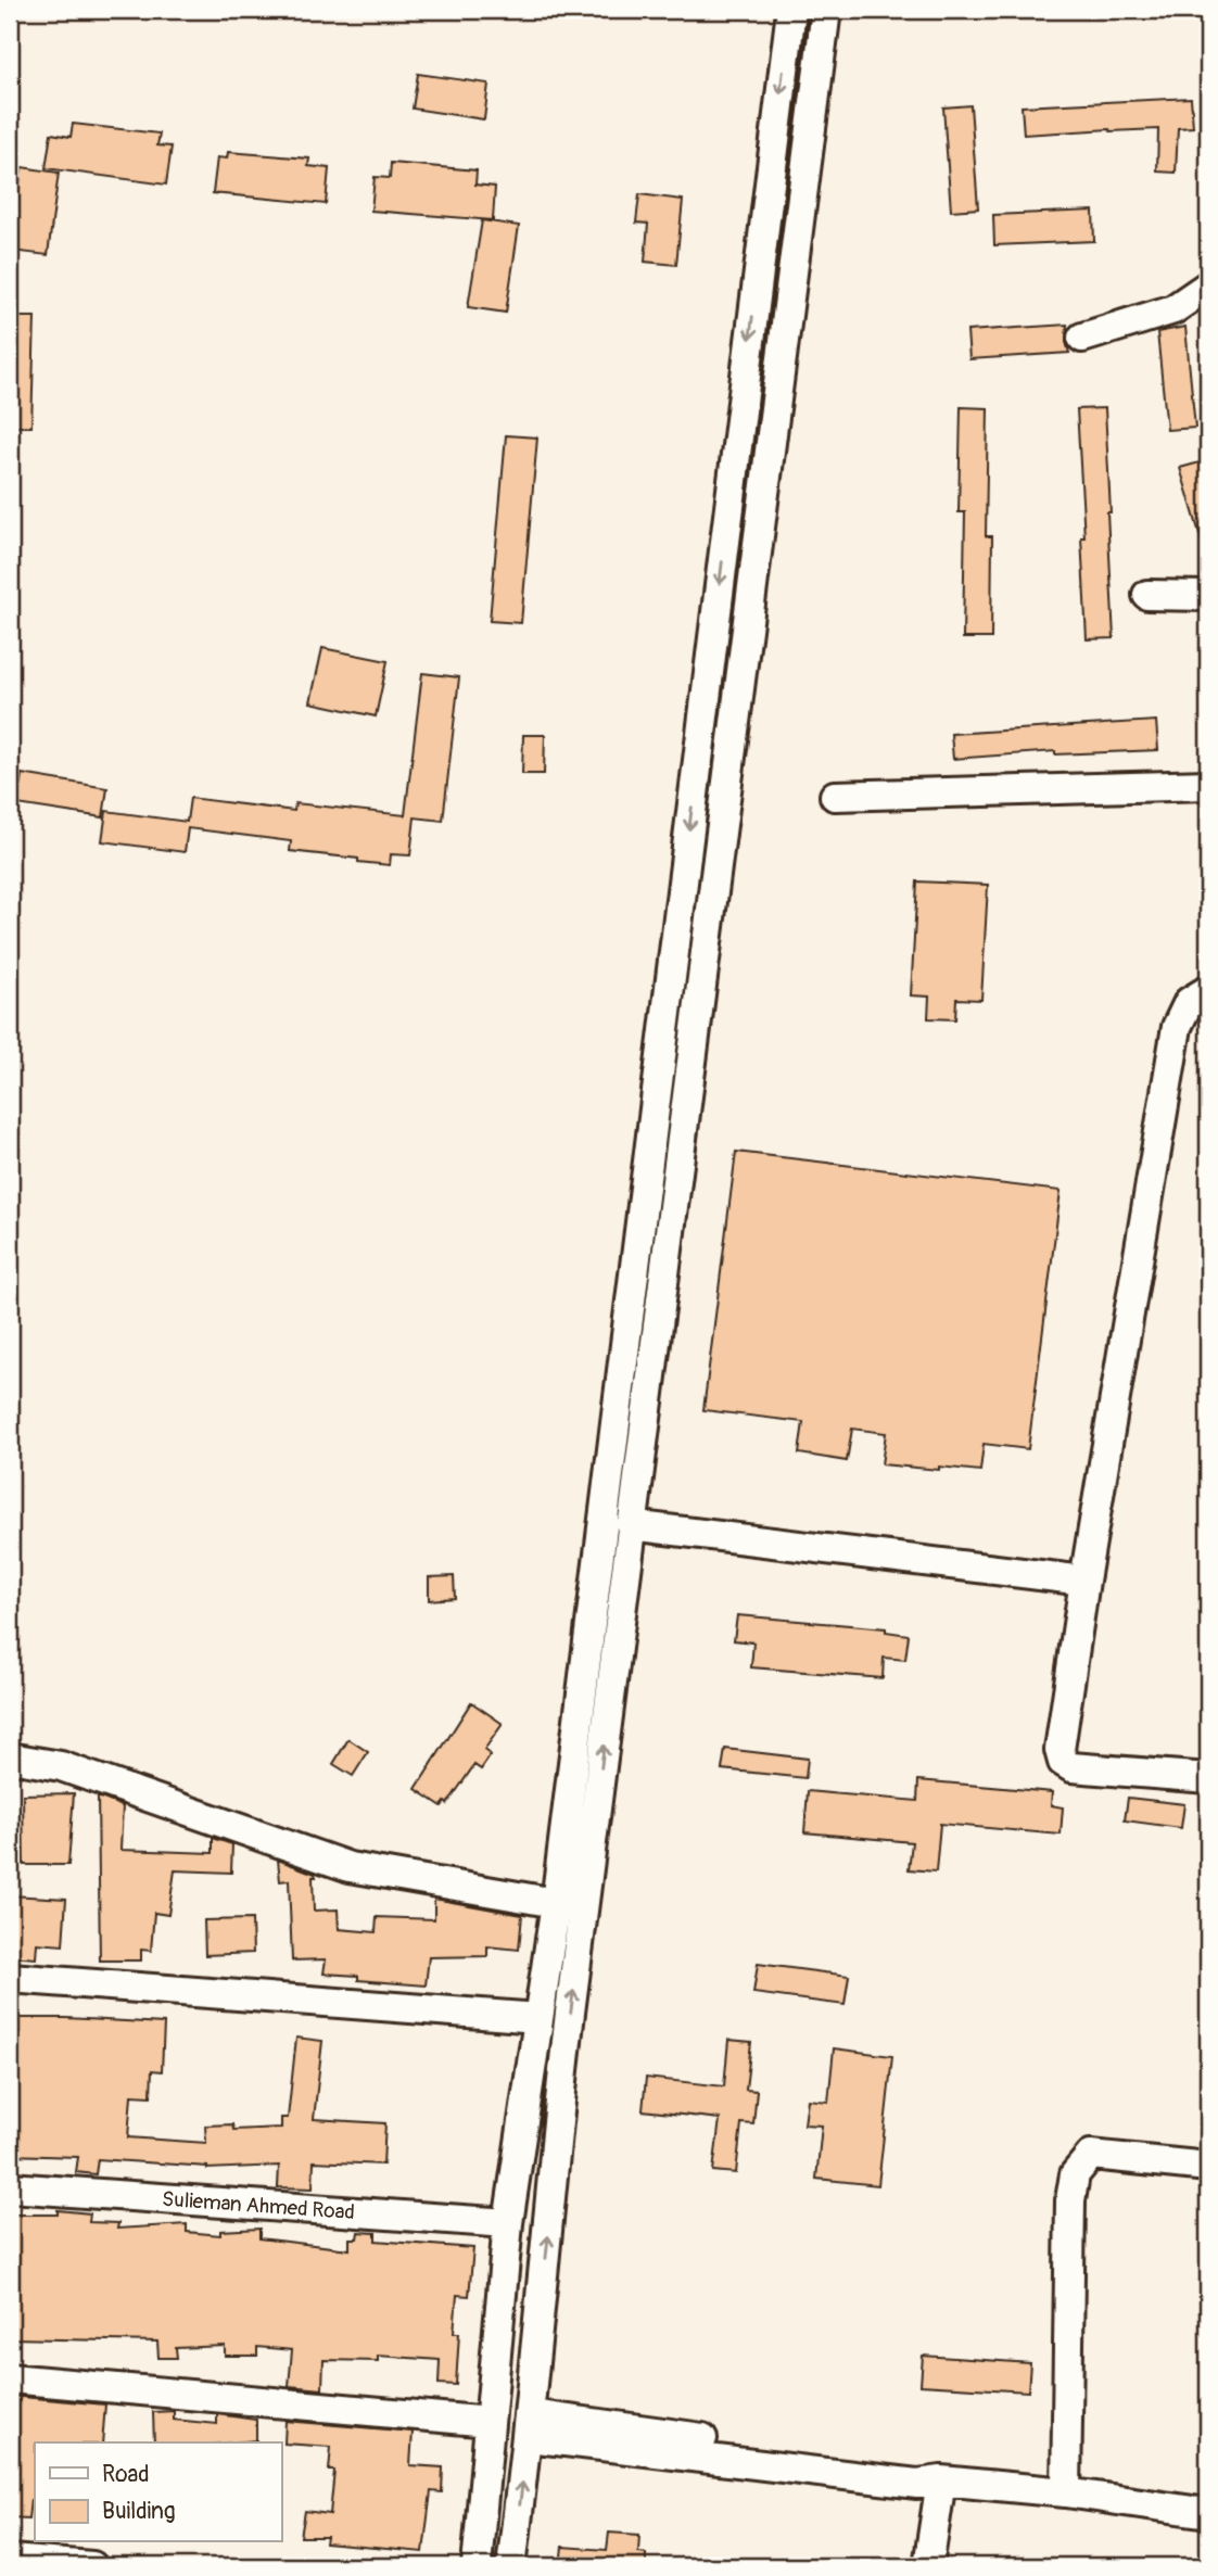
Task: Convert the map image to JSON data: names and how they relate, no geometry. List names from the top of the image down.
{
  "streets": {
    "street": ["Sulieman Ahmed Road"]
  },
  "legend": ["Road", "Building"]
}
